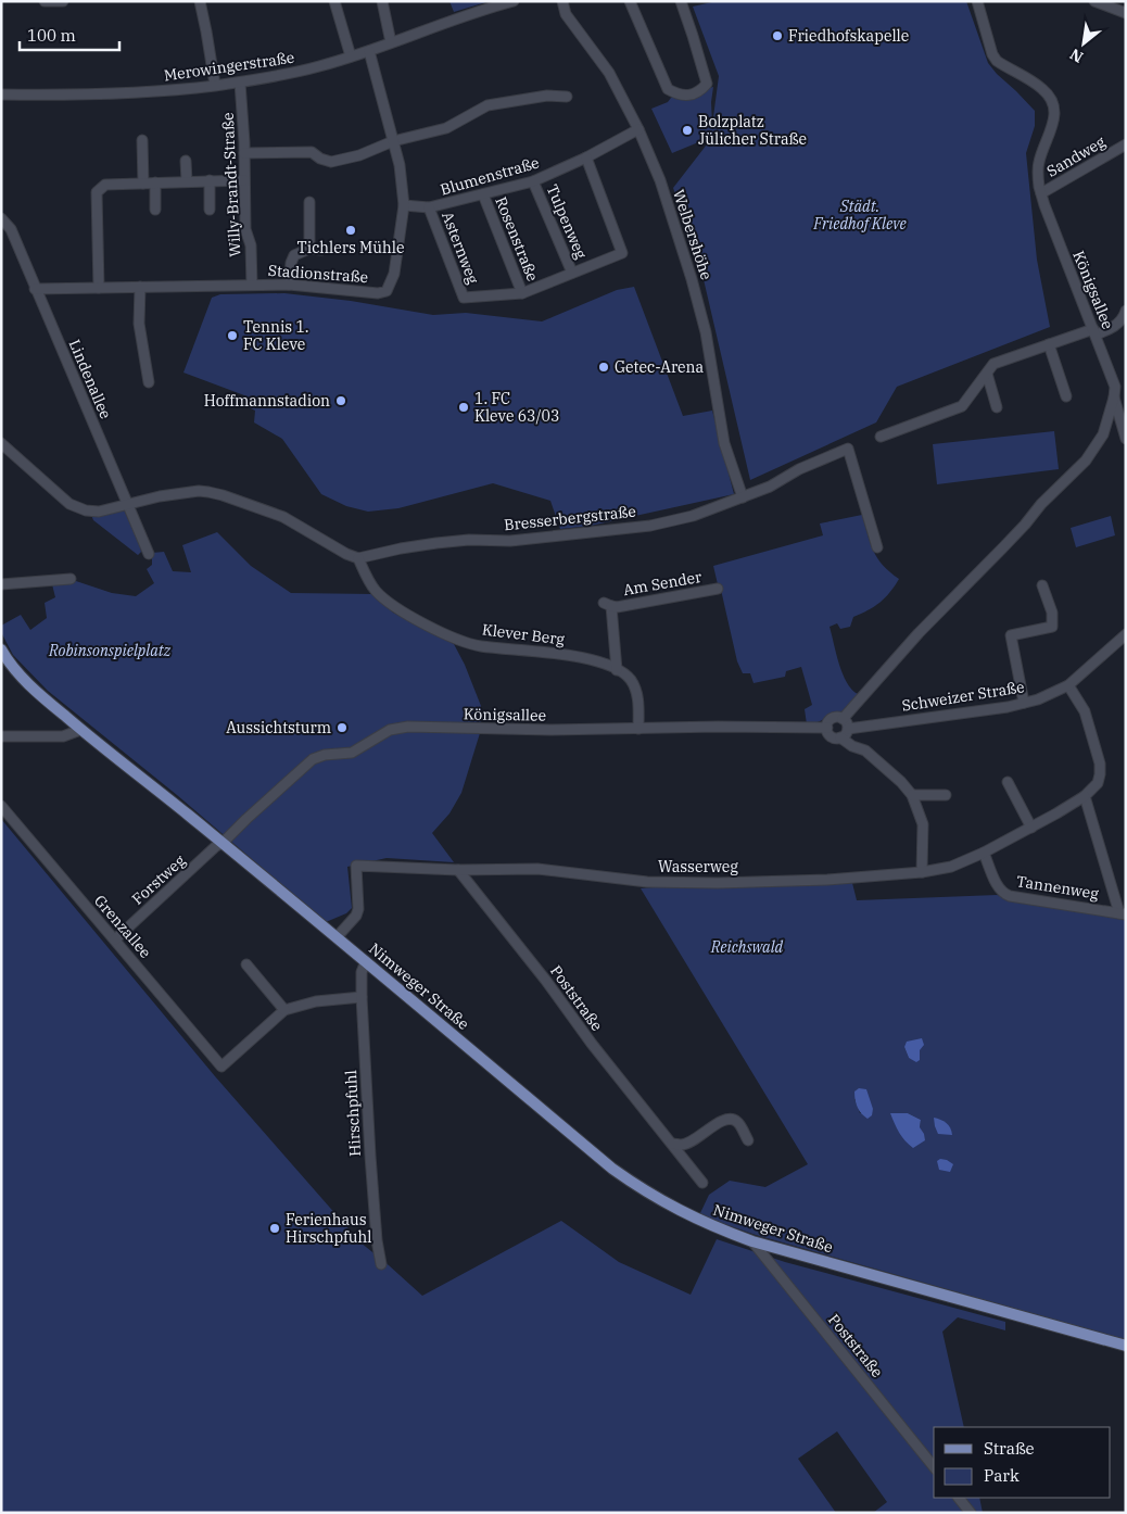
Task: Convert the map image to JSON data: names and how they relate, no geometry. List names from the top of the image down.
{
  "streets": {
    "main road": ["Nimweger Straße"],
    "street": [
      "Merowingerstraße",
      "Sandweg",
      "Blumenstraße",
      "Willy-Brandt-Straße",
      "Tulpenweg",
      "Welbershöhe",
      "Rosenstraße",
      "Asternweg",
      "Stadionstraße",
      "Königsallee",
      "Lindenallee",
      "Bresserbergstraße",
      "Am Sender",
      "Klever Berg",
      "Schweizer Straße",
      "Wasserweg",
      "Forstweg",
      "Tannenweg",
      "Grenzallee",
      "Poststraße",
      "Hirschpfuhl"
    ]
  },
  "crossings": [
    ["Merowingerstraße", "Willy-Brandt-Straße"],
    ["Merowingerstraße", "Stadionstraße"],
    ["Sandweg", "Königsallee"],
    ["Blumenstraße", "Tulpenweg"],
    ["Blumenstraße", "Welbershöhe"],
    ["Blumenstraße", "Rosenstraße"],
    ["Blumenstraße", "Asternweg"],
    ["Blumenstraße", "Stadionstraße"],
    ["Willy-Brandt-Straße", "Stadionstraße"],
    ["Welbershöhe", "Bresserbergstraße"],
    ["Rosenstraße", "Asternweg"],
    ["Stadionstraße", "Lindenallee"],
    ["Königsallee", "Klever Berg"],
    ["Königsallee", "Schweizer Straße"],
    ["Königsallee", "Forstweg"],
    ["Königsallee", "Nimweger Straße"],
    ["Bresserbergstraße", "Klever Berg"],
    ["Am Sender", "Klever Berg"],
    ["Wasserweg", "Tannenweg"],
    ["Wasserweg", "Nimweger Straße"],
    ["Wasserweg", "Poststraße"],
    ["Forstweg", "Grenzallee"],
    ["Forstweg", "Nimweger Straße"],
    ["Nimweger Straße", "Poststraße"],
    ["Nimweger Straße", "Hirschpfuhl"]
  ],
  "parks": ["Städt. Friedhof Kleve", "Robinsonspielplatz", "Reichswald"],
  "places": [
    "Friedhofskapelle",
    "Bolzplatz Jülicher Straße",
    "Tichlers Mühle",
    "Tennis 1. FC Kleve",
    "Getec-Arena",
    "Hoffmannstadion",
    "1. FC Kleve 63/03",
    "Aussichtsturm",
    "Ferienhaus Hirschpfuhl"
  ],
  "legend": ["Straße", "Park"],
  "scale_bar": "100 m",
  "north": "bottom left"
}
